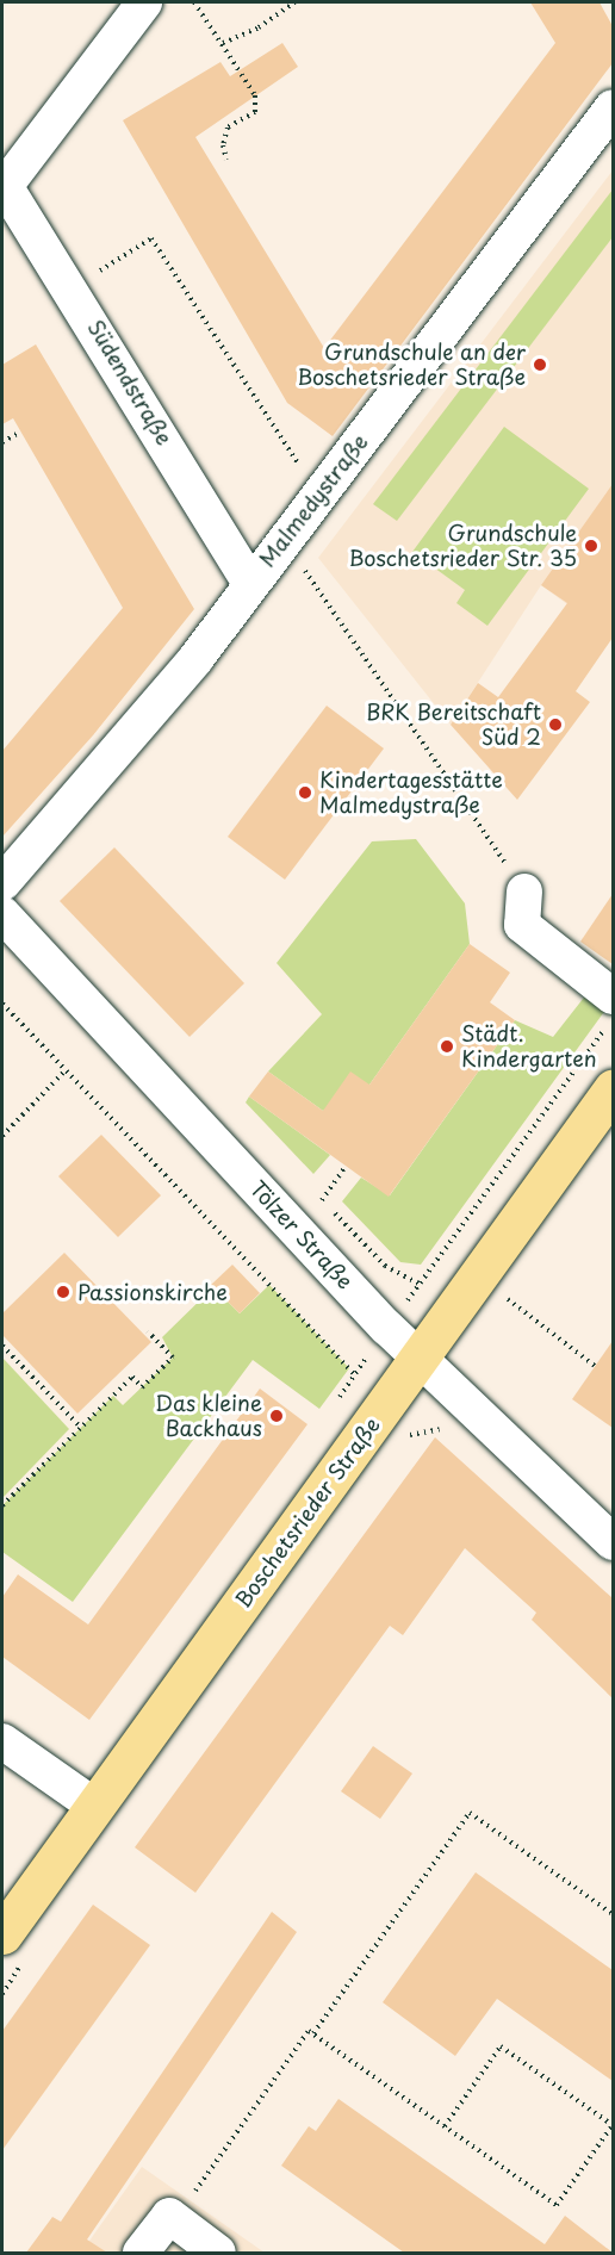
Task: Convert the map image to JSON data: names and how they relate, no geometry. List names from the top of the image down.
{
  "streets": {
    "main road": ["Boschetsrieder Straße"],
    "street": ["Südendstraße", "Malmedystraße", "Tölzer Straße"]
  },
  "crossings": [
    ["Südendstraße", "Malmedystraße"],
    ["Tölzer Straße", "Boschetsrieder Straße"]
  ],
  "places": [
    "Grundschule an der Boschetsrieder Straße",
    "Grundschule Boschetsrieder Str. 35",
    "BRK Bereitschaft Süd 2",
    "Kindertagesstätte Malmedystraße",
    "Städt. Kindergarten",
    "Passionskirche",
    "Das kleine Backhaus"
  ]
}
